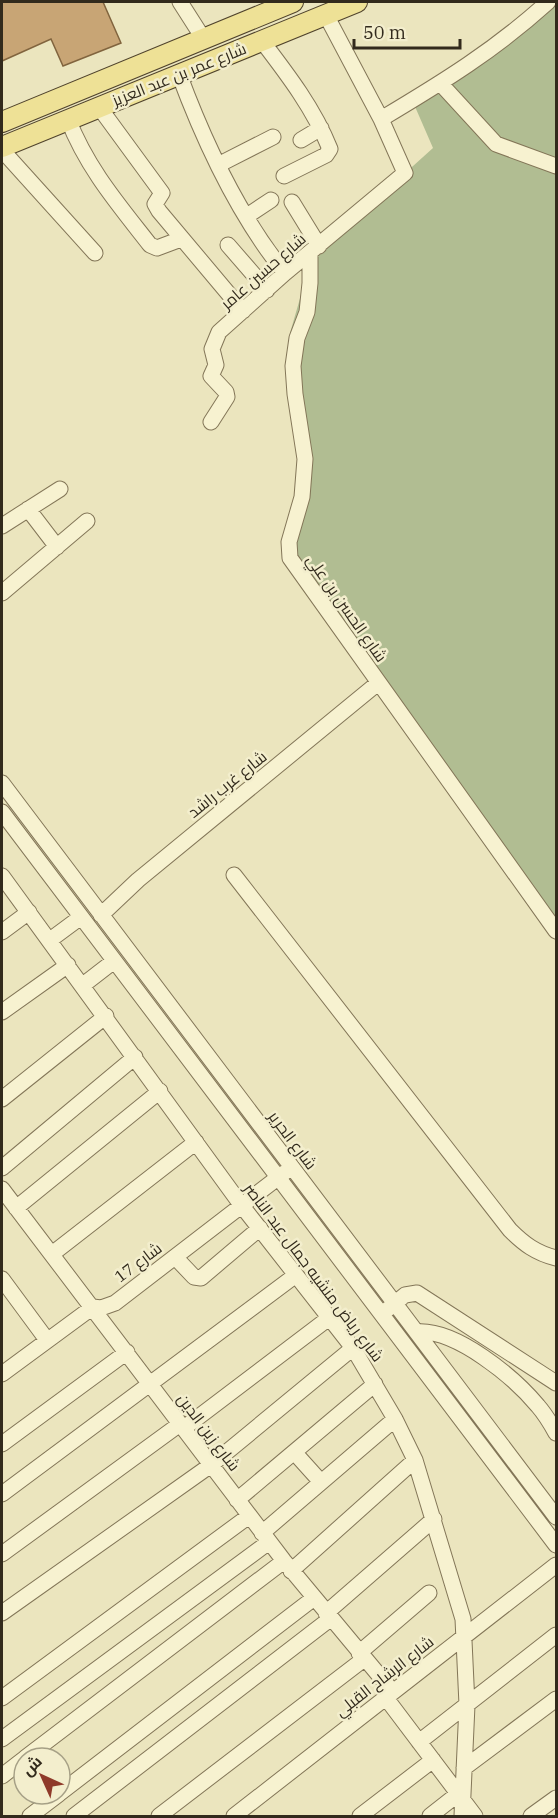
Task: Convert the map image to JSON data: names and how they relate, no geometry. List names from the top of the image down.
{
  "streets": {
    "main road": ["شارع عمر بن عبد العزيز"],
    "street": [
      "شارع حسين عامر",
      "شارع الحسن بن علي",
      "شارع غرب راشد",
      "شارع الحرير",
      "شارع 17",
      "شارع رياض منشيه جمال عبد الناصر",
      "شارع زين الدين",
      "شارع الرشاح القبلي"
    ]
  },
  "crossings": [
    ["شارع حسين عامر", "شارع الحسن بن علي"],
    ["شارع الحسن بن علي", "شارع غرب راشد"],
    ["شارع غرب راشد", "شارع الحرير"],
    ["شارع الحرير", "شارع 17"],
    ["شارع 17", "شارع رياض منشيه جمال عبد الناصر"],
    ["شارع 17", "شارع زين الدين"],
    ["شارع رياض منشيه جمال عبد الناصر", "شارع زين الدين"],
    ["شارع رياض منشيه جمال عبد الناصر", "شارع الرشاح القبلي"],
    ["شارع زين الدين", "شارع الرشاح القبلي"]
  ],
  "scale_bar": "50 m",
  "north": "top left"
}
